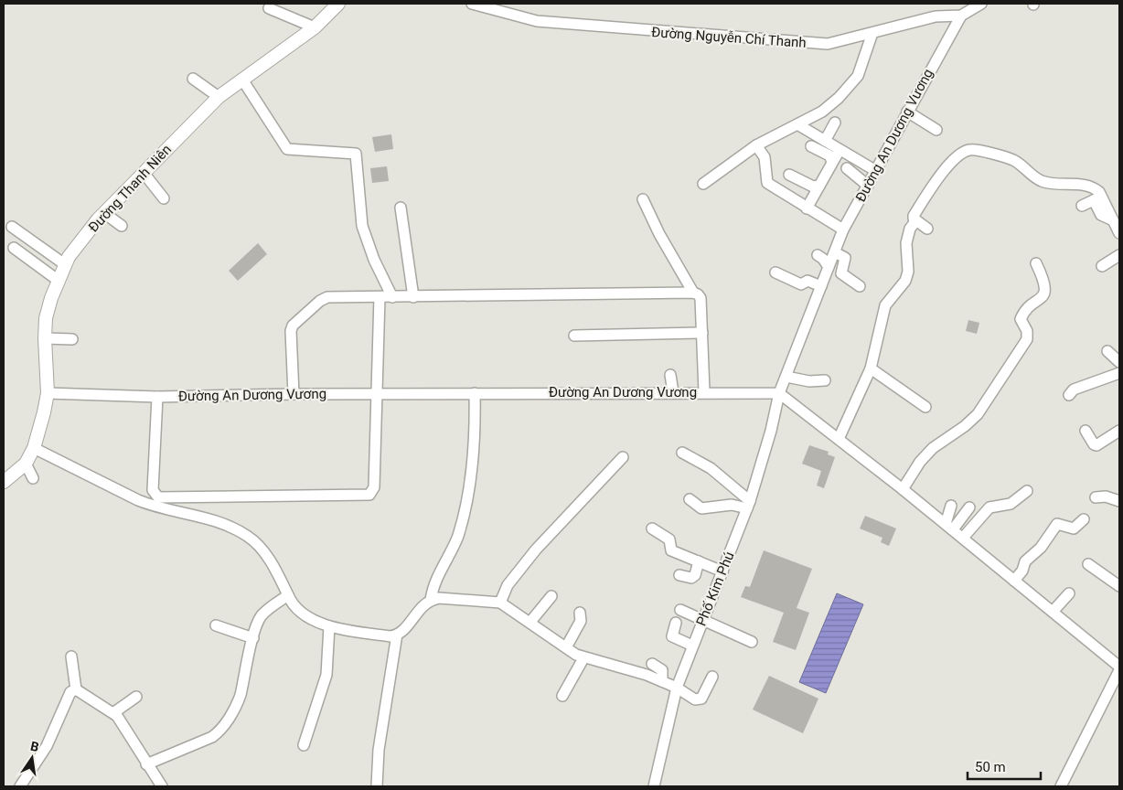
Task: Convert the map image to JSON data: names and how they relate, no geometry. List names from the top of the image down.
{
  "streets": {
    "main road": ["Đường Thanh Niên"],
    "street": ["Đường Nguyễn Chí Thanh", "Đường An Dương Vương", "Phố Kim Phú"]
  },
  "crossings": [
    ["Đường Nguyễn Chí Thanh", "Đường An Dương Vương"],
    ["Đường An Dương Vương", "Đường Thanh Niên"],
    ["Đường An Dương Vương", "Phố Kim Phú"]
  ],
  "scale_bar": "50 m",
  "north": "top"
}
